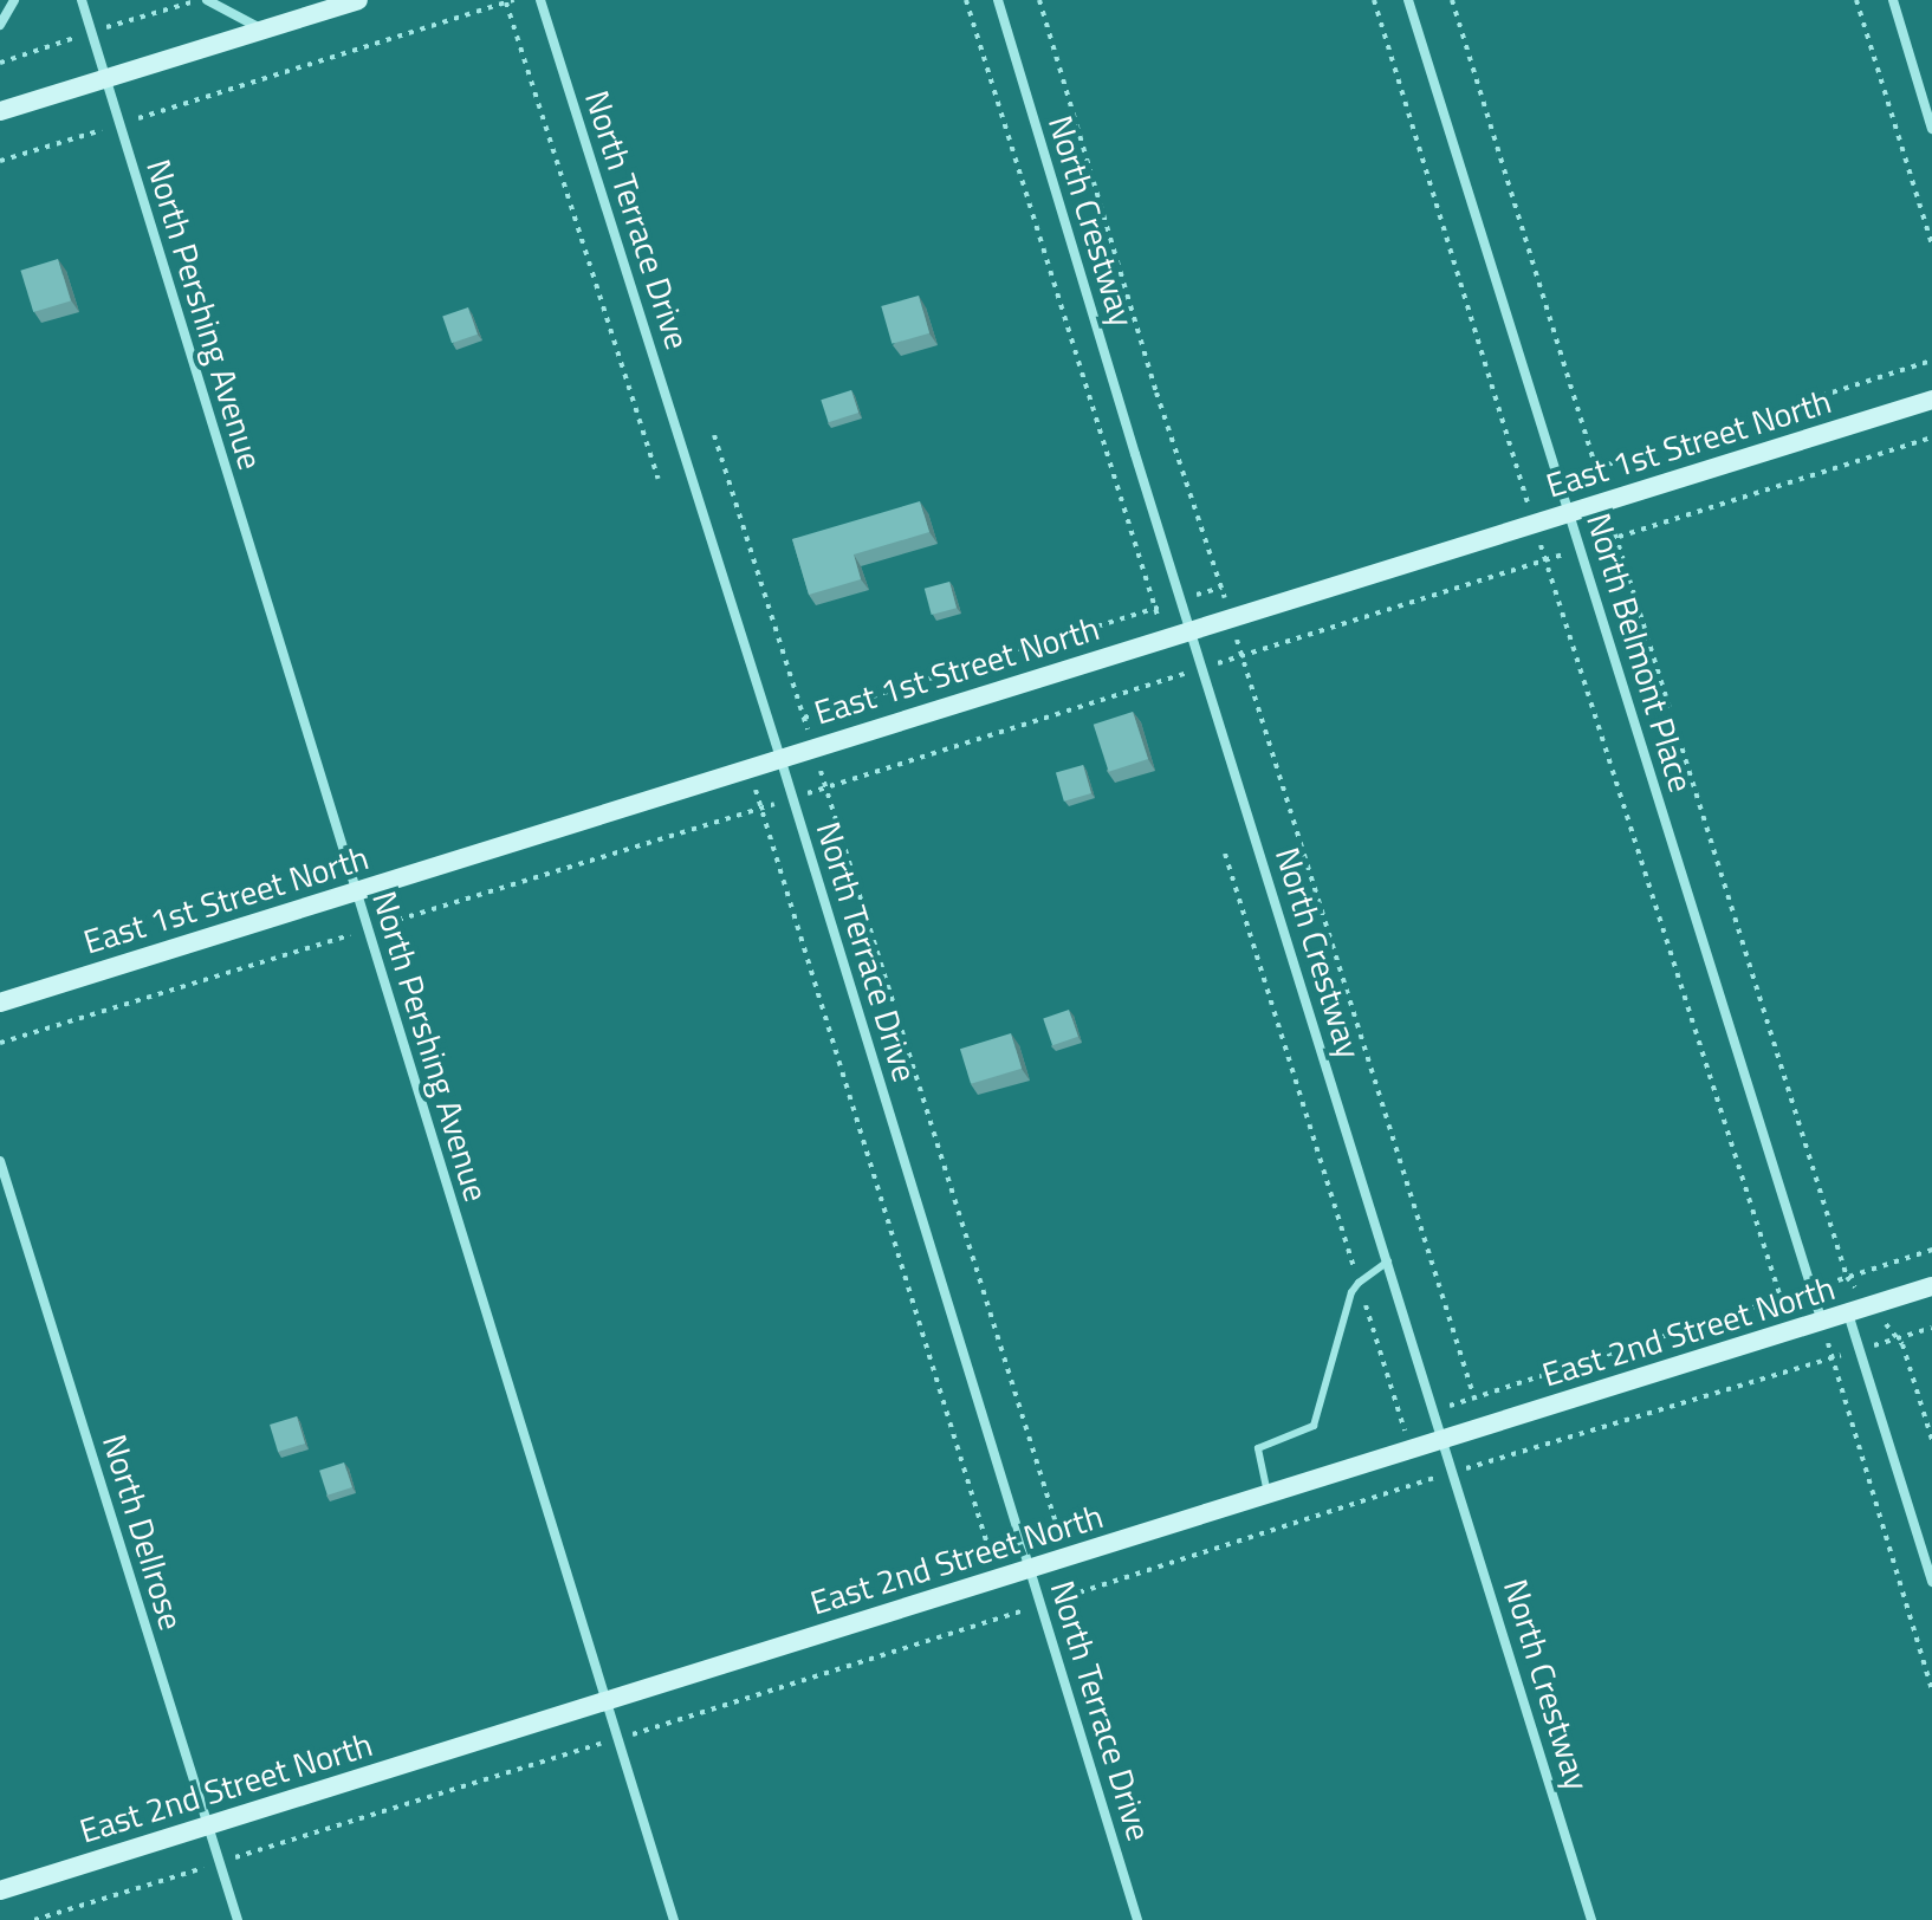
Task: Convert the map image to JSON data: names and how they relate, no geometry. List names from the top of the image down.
{
  "streets": {
    "street": [
      "North Terrace Drive",
      "North Crestway",
      "North Pershing Avenue",
      "East 1st Street North",
      "North Belmont Place",
      "East 2nd Street North",
      "North Dellrose"
    ]
  },
  "crossings": [
    ["North Terrace Drive", "East 1st Street North"],
    ["North Terrace Drive", "East 2nd Street North"],
    ["North Crestway", "East 1st Street North"],
    ["North Crestway", "East 2nd Street North"],
    ["North Pershing Avenue", "East 1st Street North"],
    ["North Pershing Avenue", "East 2nd Street North"],
    ["East 1st Street North", "North Belmont Place"],
    ["North Belmont Place", "East 2nd Street North"],
    ["East 2nd Street North", "North Dellrose"]
  ]
}
